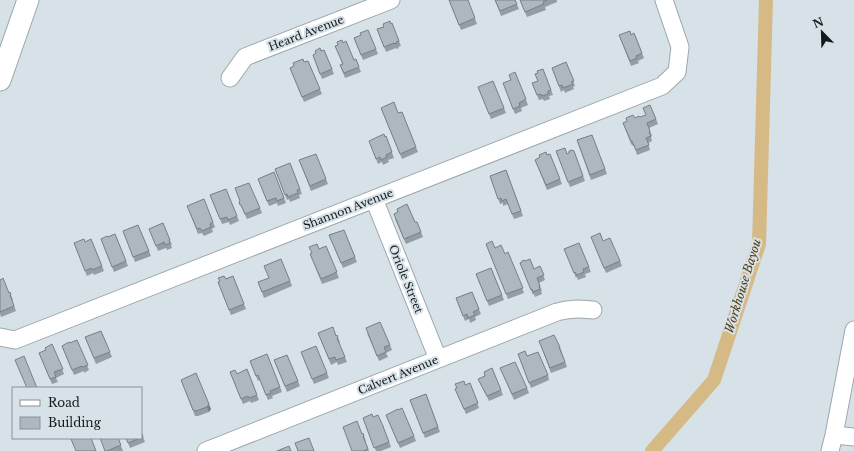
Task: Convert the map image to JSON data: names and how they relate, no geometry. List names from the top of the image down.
{
  "streets": {
    "street": [
      "Heard Avenue",
      "Shannon Avenue",
      "Oriole Street",
      "Calvert Avenue"
    ]
  },
  "crossings": [
    ["Shannon Avenue", "Oriole Street"],
    ["Oriole Street", "Calvert Avenue"]
  ],
  "water": ["Workhouse Bayou"],
  "legend": ["Road", "Building"],
  "north": "top left"
}
